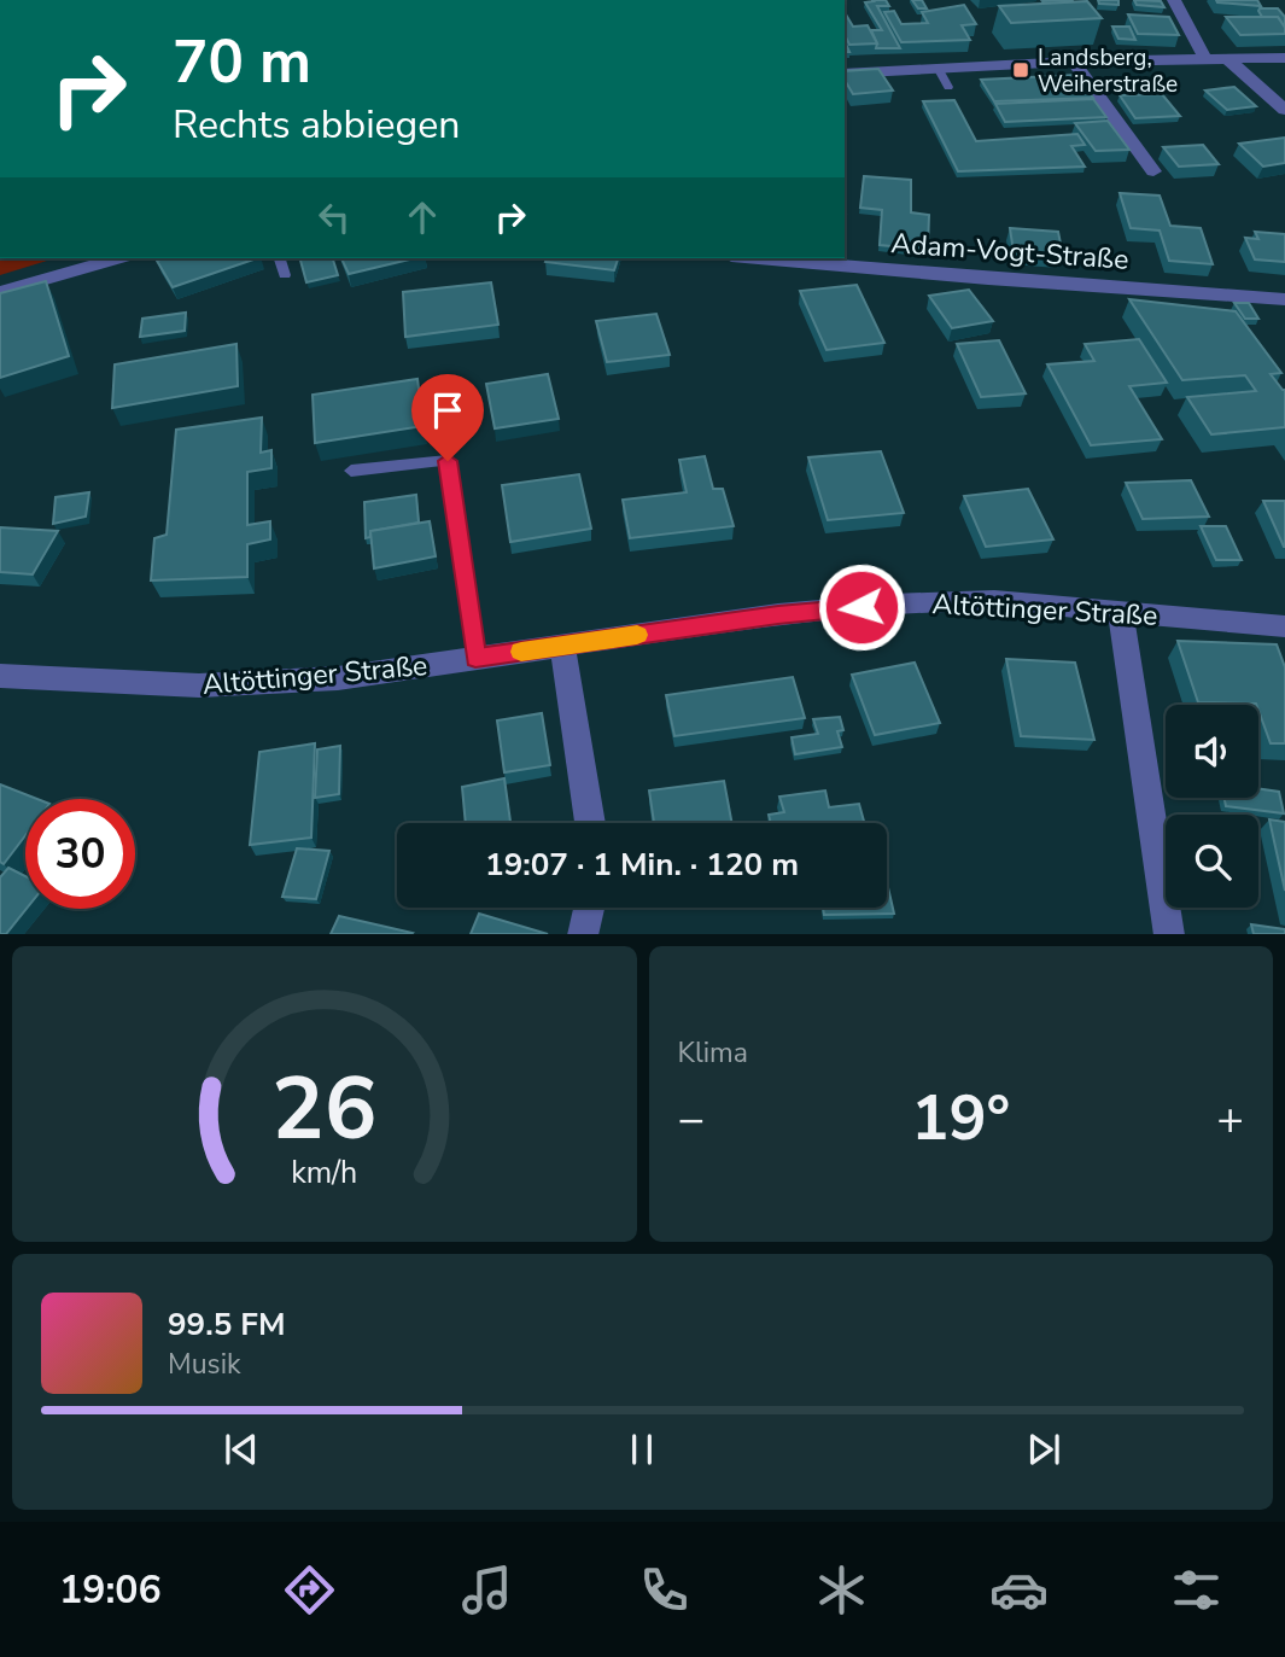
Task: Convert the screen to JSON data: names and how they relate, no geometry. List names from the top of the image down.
{
  "streets": {
    "street": ["Adam-Vogt-Straße", "Altöttinger Straße"]
  },
  "places": {
    "transit": ["Landsberg, Weiherstraße"]
  },
  "page": {
    "turn": ["70 m", "Rechts abbiegen"],
    "limit": "30",
    "trip": "19:07 · 1 Min. · 120 m",
    "tile": "Klima",
    "heat": ["−", "19°", "+"],
    "song": ["99.5 FM", "Musik"],
    "tabs": "19:06",
    "gauge": ["26", "km/h"]
  }
}
